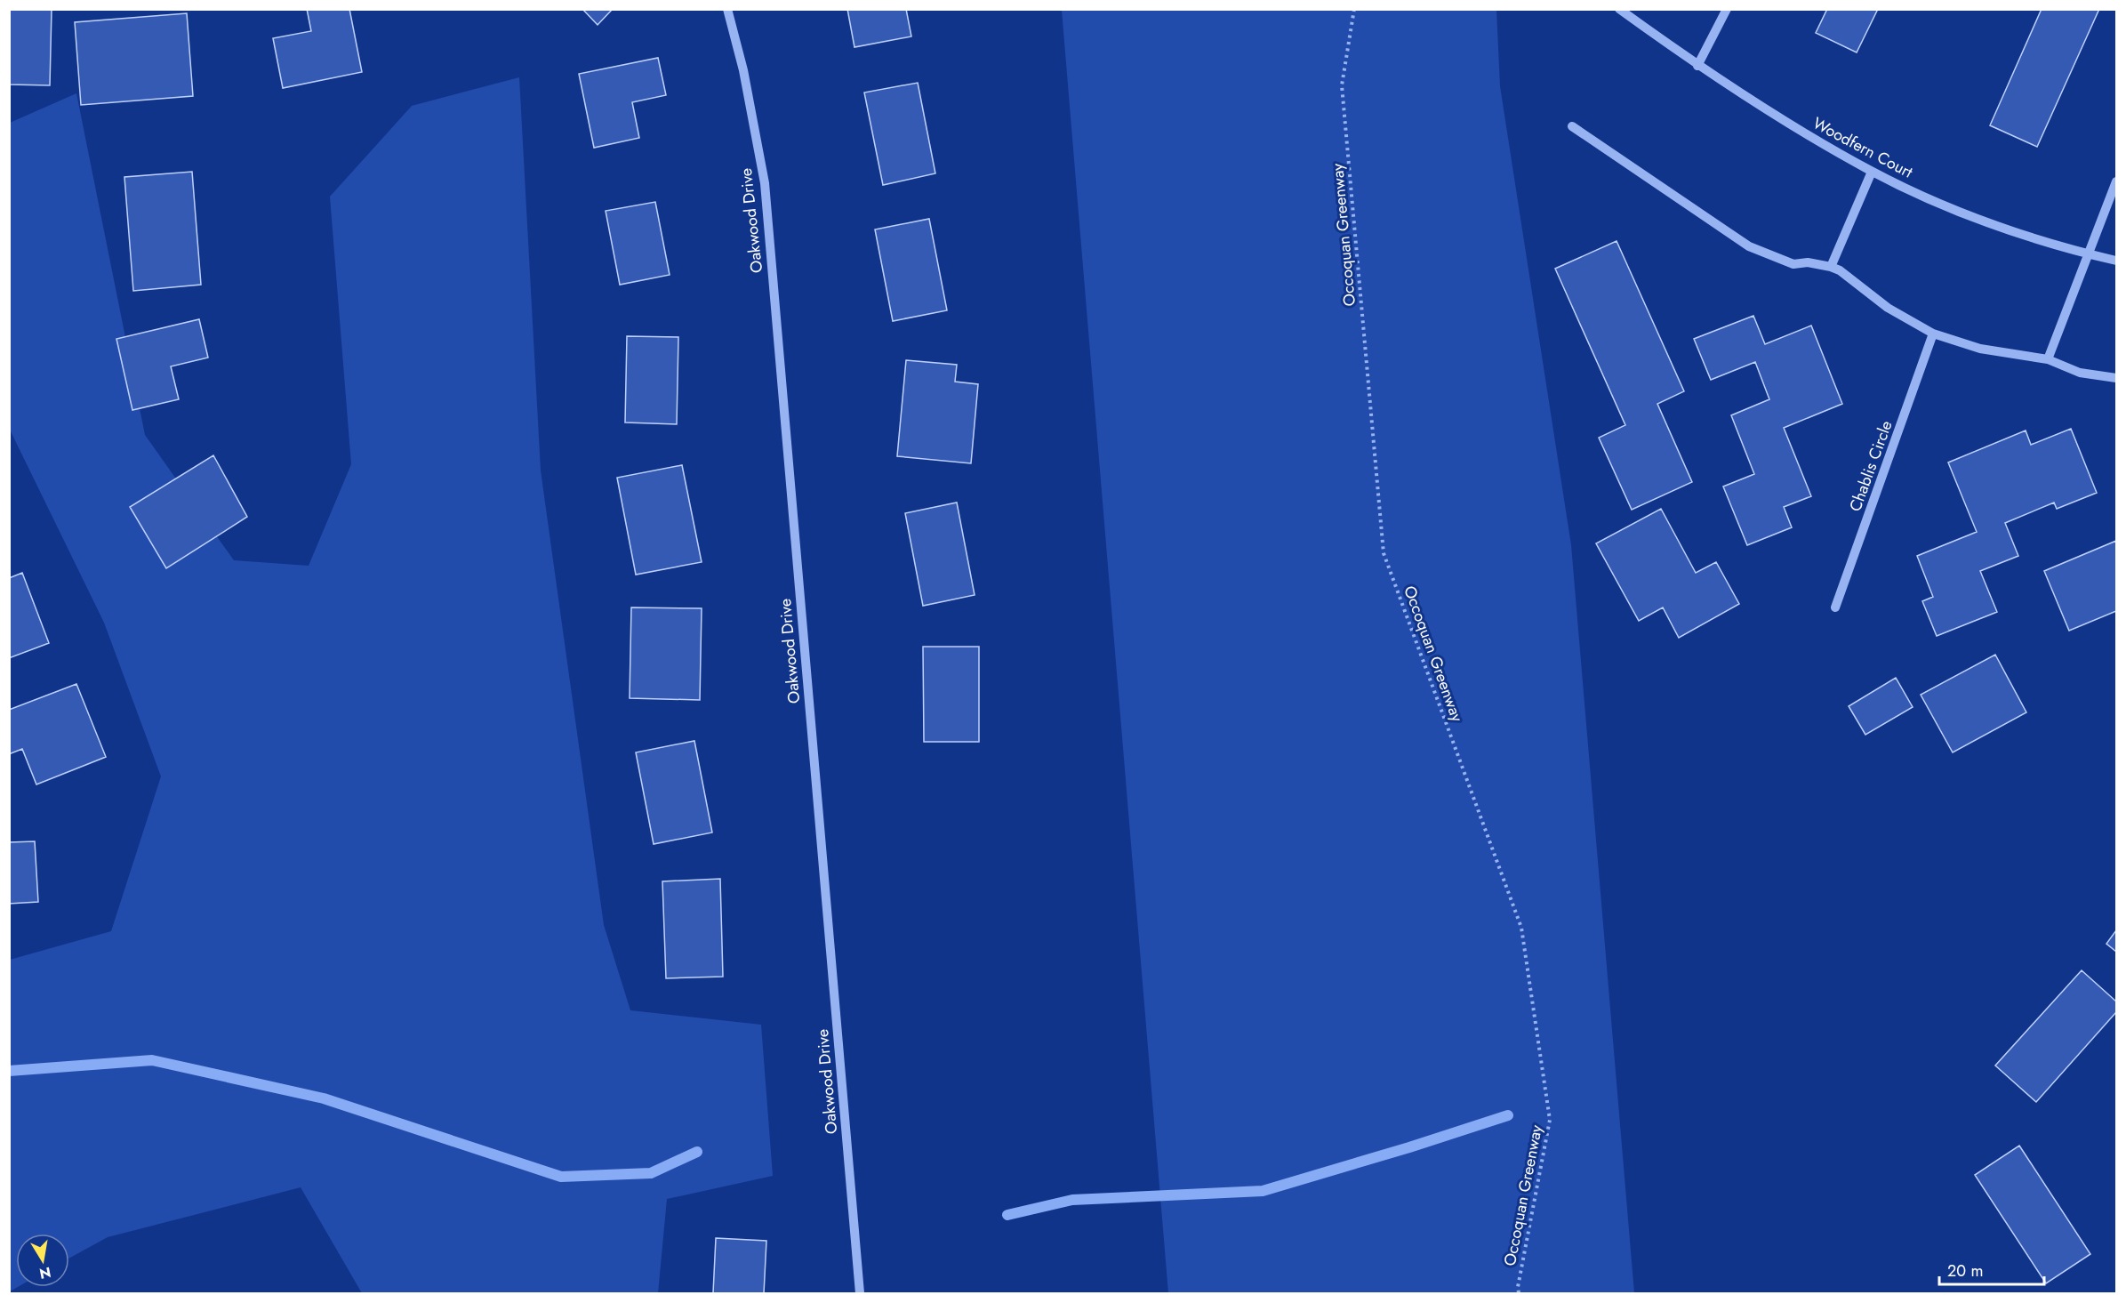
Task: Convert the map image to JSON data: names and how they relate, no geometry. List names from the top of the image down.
{
  "streets": {
    "street": ["Woodfern Court", "Oakwood Drive", "Chablis Circle"],
    "path": ["Occoquan Greenway"]
  },
  "scale_bar": "20 m",
  "north": "bottom"
}
